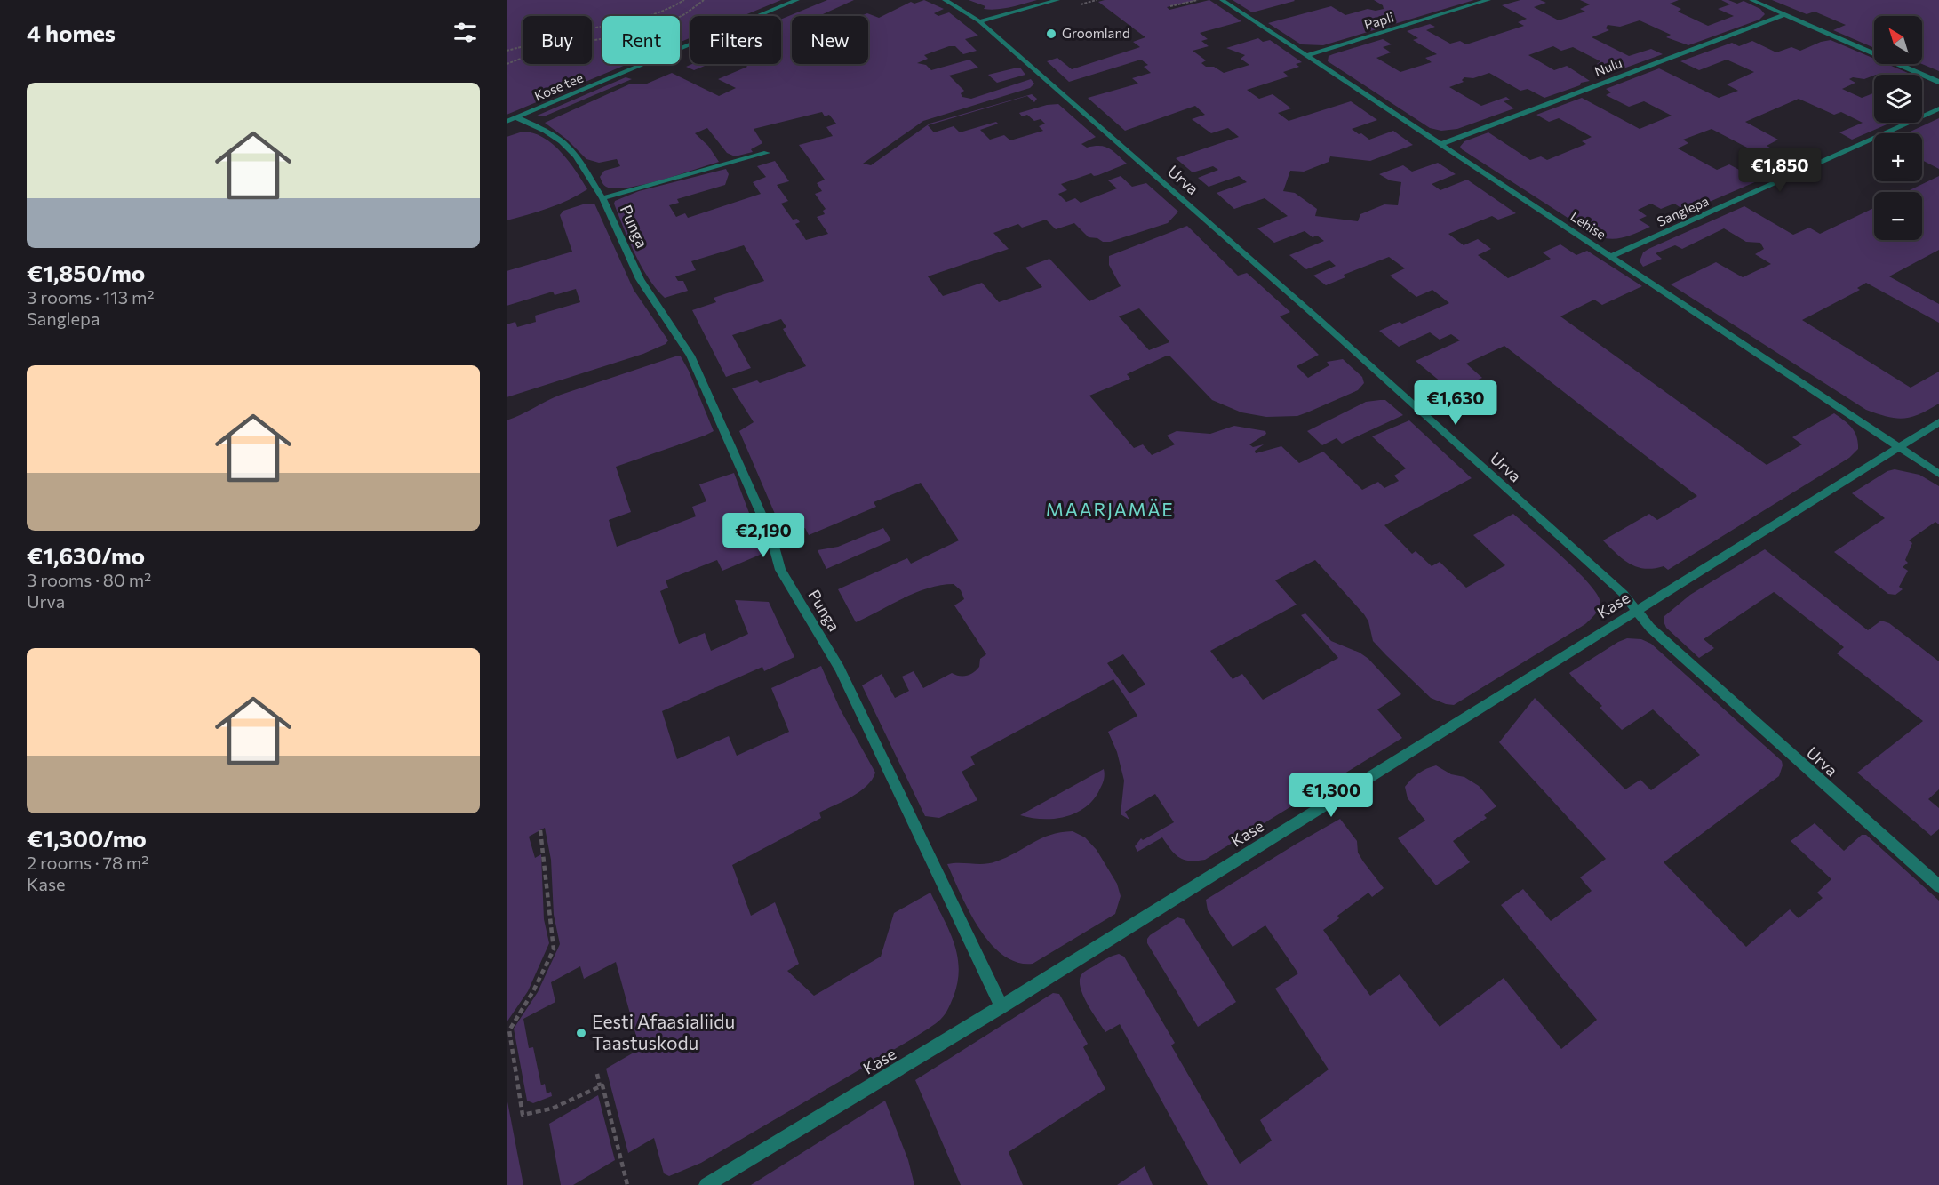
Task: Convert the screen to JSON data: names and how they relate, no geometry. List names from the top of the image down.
{
  "streets": {
    "street": [
      "Papli",
      "Nulu",
      "Kose tee",
      "Urva",
      "Sanglepa",
      "Lehise",
      "Punga",
      "Kase"
    ]
  },
  "crossings": [
    ["Papli", "Lehise"],
    ["Nulu", "Lehise"],
    ["Kose tee", "Punga"],
    ["Urva", "Kase"],
    ["Sanglepa", "Lehise"],
    ["Lehise", "Kase"],
    ["Punga", "Kase"]
  ],
  "districts": ["MAARJAMÄE"],
  "places": ["Groomland", "Eesti Afaasialiidu Taastuskodu"],
  "north": "top left",
  "page": {
    "heading": "4 homes",
    "map_buttons": ["+", "−"],
    "chip": [
      "Buy",
      "Rent",
      "Filters",
      "New"
    ],
    "list": [
      {
        "name": "€1,850/mo",
        "note": "3 rooms · 113 m² · Sanglepa"
      },
      {
        "name": "€1,630/mo",
        "note": "3 rooms · 80 m² · Urva"
      },
      {
        "name": "€1,300/mo",
        "note": "2 rooms · 78 m² · Kase"
      }
    ],
    "price": [
      "€1,850",
      "€1,630",
      "€2,190",
      "€1,300"
    ]
  }
}
